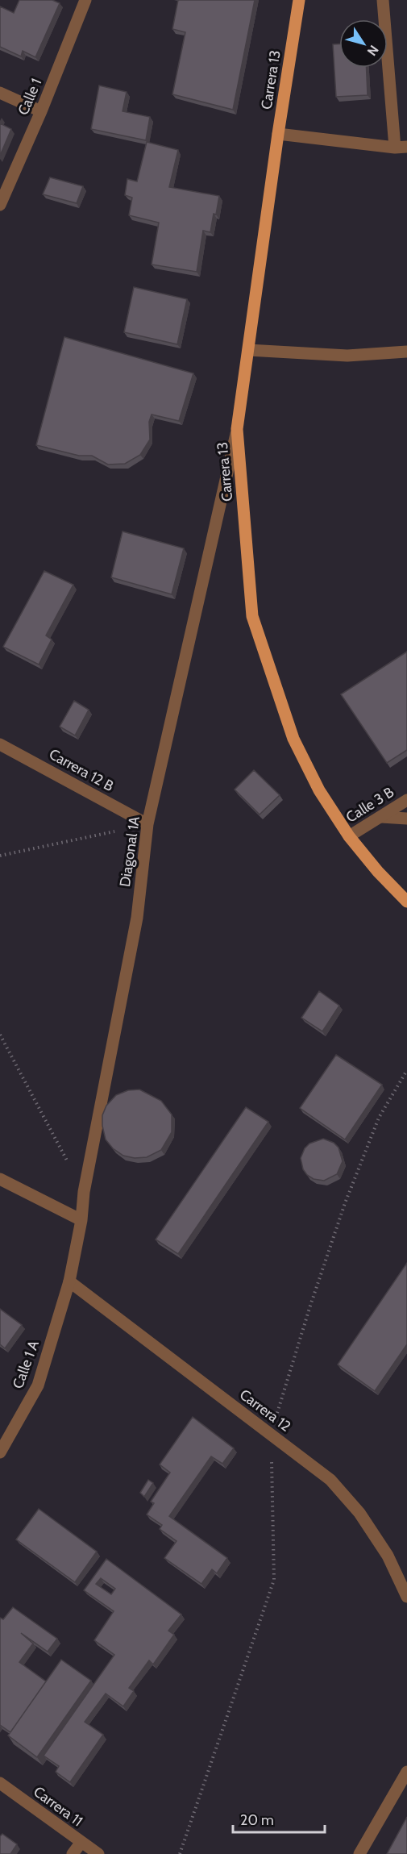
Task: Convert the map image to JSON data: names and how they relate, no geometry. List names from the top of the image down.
{
  "streets": {
    "main road": ["Carrera 13"],
    "street": [
      "Calle 1",
      "Carrera 12 B",
      "Calle 3 B",
      "Diagonal 1A",
      "Calle 1 A",
      "Carrera 12",
      "Carrera 11"
    ]
  },
  "crossings": [
    ["Carrera 13", "Calle 3 B"],
    ["Carrera 13", "Diagonal 1A"],
    ["Carrera 12 B", "Diagonal 1A"],
    ["Diagonal 1A", "Calle 1 A"],
    ["Diagonal 1A", "Carrera 12"],
    ["Calle 1 A", "Carrera 12"]
  ],
  "scale_bar": "20 m",
  "north": "bottom right"
}
